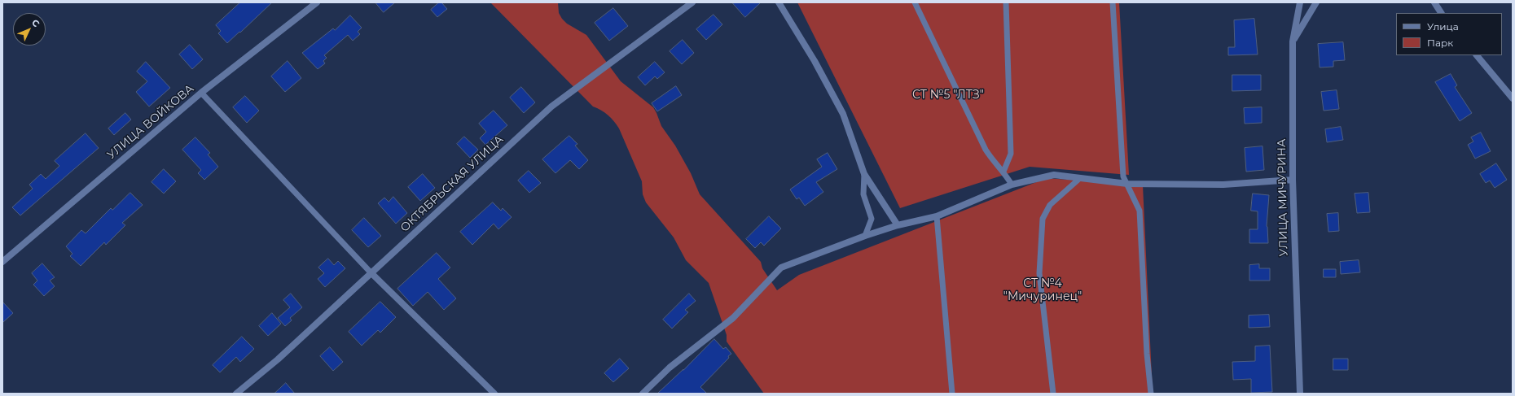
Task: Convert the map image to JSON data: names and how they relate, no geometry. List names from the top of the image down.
{
  "streets": {
    "street": ["УЛИЦА ВОЙКОВА", "ОКТЯБРЬСКАЯ УЛИЦА", "УЛИЦА МИЧУРИНА"]
  },
  "parks": ["СТ №5 \"ЛТЗ\"", "СТ №4 \"Мичуринец\""],
  "legend": ["Улица", "Парк"],
  "north": "top right"
}
